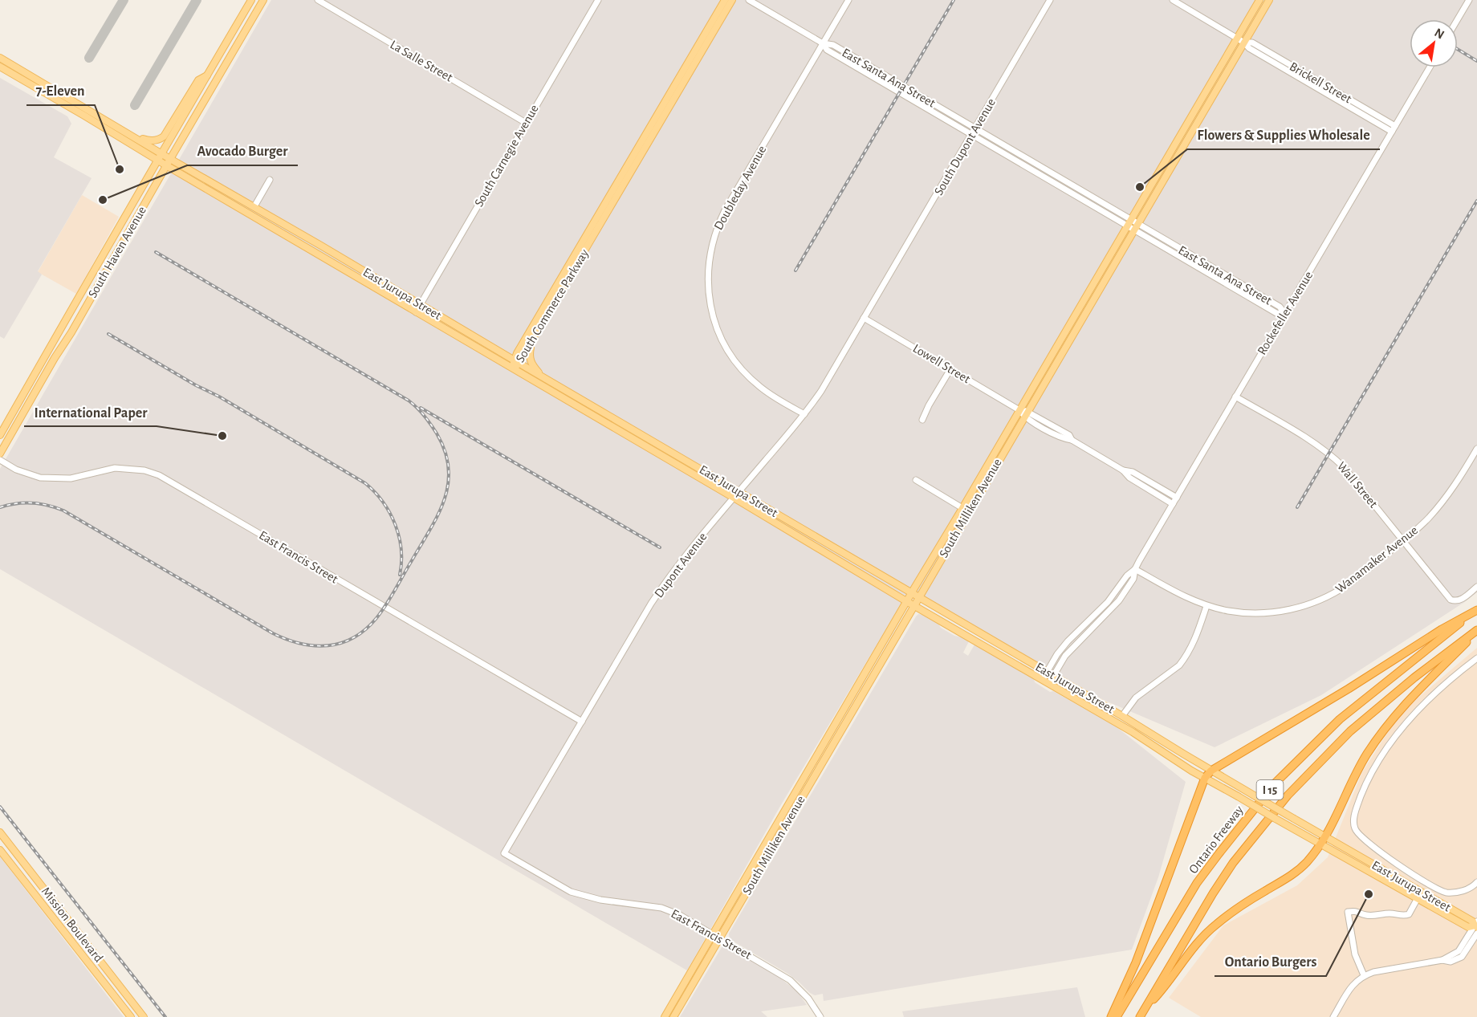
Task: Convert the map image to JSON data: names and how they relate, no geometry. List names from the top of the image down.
{
  "streets": {
    "highway": ["I 15", "Ontario Freeway"],
    "main road": [
      "South Haven Avenue",
      "East Jurupa Street",
      "South Commerce Parkway",
      "South Milliken Avenue",
      "Mission Boulevard"
    ],
    "street": [
      "La Salle Street",
      "East Santa Ana Street",
      "Brickell Street",
      "South Dupont Avenue",
      "South Carnegie Avenue",
      "Doubleday Avenue",
      "Rockefeller Avenue",
      "Lowell Street",
      "Wall Street",
      "East Francis Street",
      "Wanamaker Avenue",
      "Dupont Avenue"
    ]
  },
  "crossings": [
    ["La Salle Street", "South Carnegie Avenue"],
    ["East Santa Ana Street", "South Dupont Avenue"],
    ["East Santa Ana Street", "Doubleday Avenue"],
    ["East Santa Ana Street", "Rockefeller Avenue"],
    ["East Santa Ana Street", "South Milliken Avenue"],
    ["Brickell Street", "Rockefeller Avenue"],
    ["Brickell Street", "South Milliken Avenue"],
    ["South Dupont Avenue", "Dupont Avenue"],
    ["South Carnegie Avenue", "East Jurupa Street"],
    ["Doubleday Avenue", "Dupont Avenue"],
    ["South Haven Avenue", "East Jurupa Street"],
    ["East Jurupa Street", "South Commerce Parkway"],
    ["East Jurupa Street", "Rockefeller Avenue"],
    ["East Jurupa Street", "South Milliken Avenue"],
    ["East Jurupa Street", "Dupont Avenue"],
    ["Rockefeller Avenue", "Lowell Street"],
    ["Rockefeller Avenue", "Wall Street"],
    ["Rockefeller Avenue", "Wanamaker Avenue"],
    ["Lowell Street", "South Milliken Avenue"],
    ["Lowell Street", "Dupont Avenue"],
    ["Wall Street", "Wanamaker Avenue"],
    ["South Milliken Avenue", "East Francis Street"],
    ["East Francis Street", "Dupont Avenue"]
  ],
  "places": [
    "7-Eleven",
    "Flowers & Supplies Wholesale",
    "Avocado Burger",
    "International Paper",
    "Ontario Burgers"
  ],
  "north": "top right"
}
